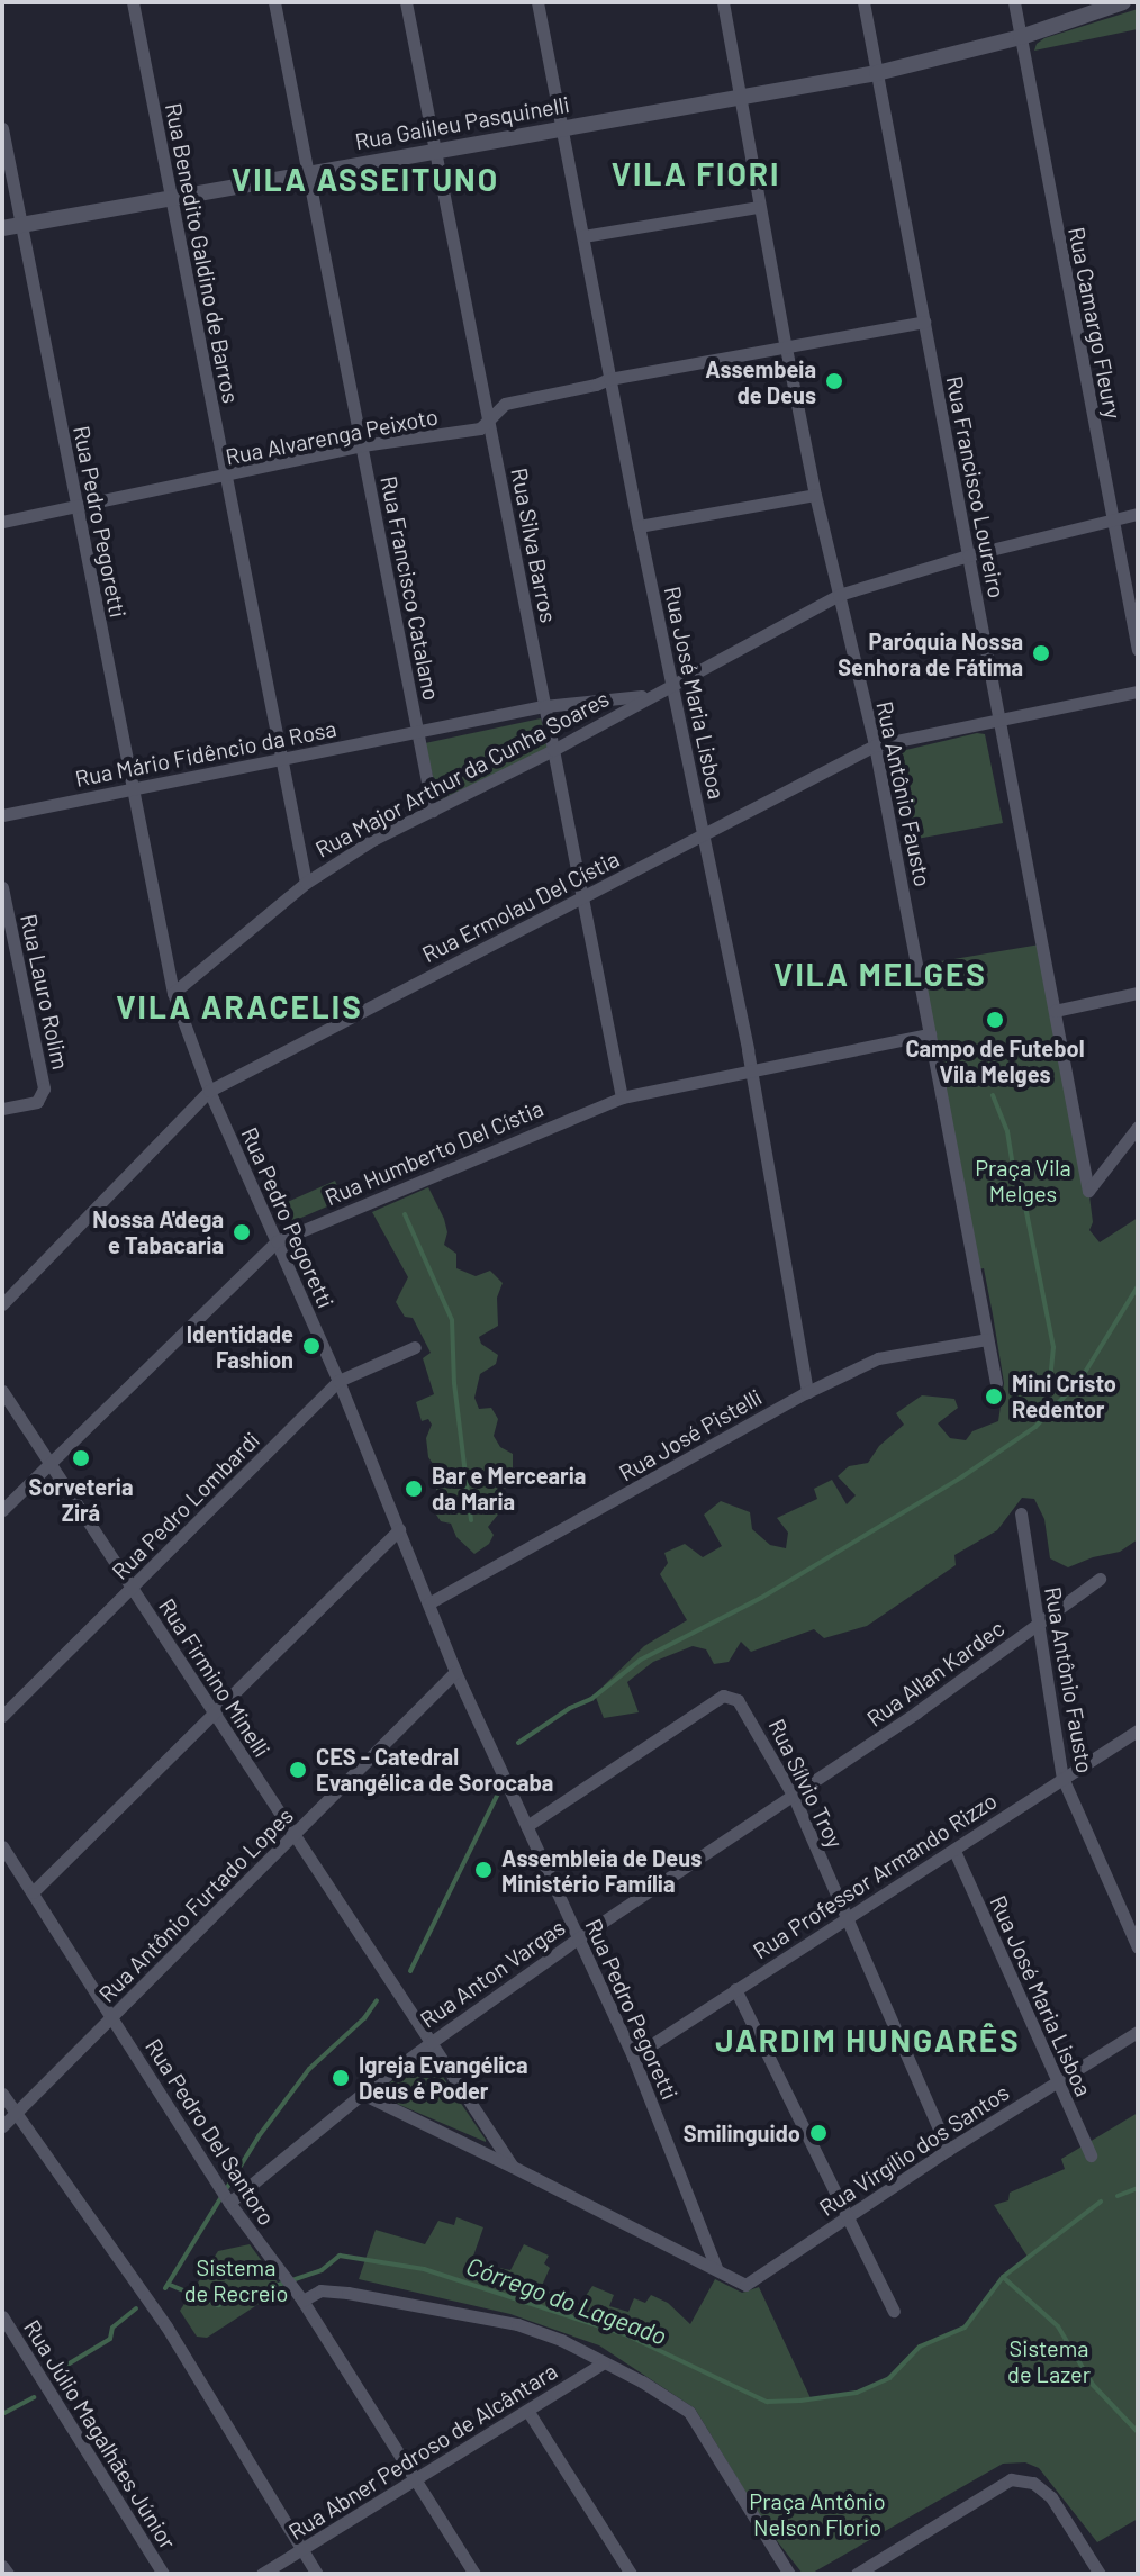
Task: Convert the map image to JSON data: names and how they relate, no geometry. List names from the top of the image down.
{
  "streets": {
    "street": [
      "Rua Galileu Pasquinelli",
      "Rua Benedito Galdino de Barros",
      "Rua Camargo Fleury",
      "Rua Alvarenga Peixoto",
      "Rua Francisco Loureiro",
      "Rua Pedro Pegoretti",
      "Rua Silva Barros",
      "Rua Francisco Catalano",
      "Rua José Maria Lisboa",
      "Rua Mário Fidêncio da Rosa",
      "Rua Major Arthur da Cunha Soares",
      "Rua Antônio Fausto",
      "Rua Ermolau Del Cístia",
      "Rua Lauro Rolim",
      "Rua Humberto Del Cístia",
      "Rua José Pistelli",
      "Rua Pedro Lombardi",
      "Rua Allan Kardec",
      "Rua Firmino Minelli",
      "Rua Sílvio Troy",
      "Rua Professor Armando Rizzo",
      "Rua Antônio Furtado Lopes",
      "Rua Anton Vargas",
      "Rua Pedro Del Santoro",
      "Rua Virgílio dos Santos",
      "Rua Júlio Magalhães Júnior",
      "Rua Abner Pedroso de Alcântara"
    ]
  },
  "crossings": [
    ["Rua Galileu Pasquinelli", "Rua Benedito Galdino de Barros"],
    ["Rua Galileu Pasquinelli", "Rua Camargo Fleury"],
    ["Rua Galileu Pasquinelli", "Rua Francisco Loureiro"],
    ["Rua Galileu Pasquinelli", "Rua Pedro Pegoretti"],
    ["Rua Galileu Pasquinelli", "Rua Silva Barros"],
    ["Rua Galileu Pasquinelli", "Rua Francisco Catalano"],
    ["Rua Galileu Pasquinelli", "Rua José Maria Lisboa"],
    ["Rua Galileu Pasquinelli", "Rua Antônio Fausto"],
    ["Rua Benedito Galdino de Barros", "Rua Alvarenga Peixoto"],
    ["Rua Benedito Galdino de Barros", "Rua Mário Fidêncio da Rosa"],
    ["Rua Benedito Galdino de Barros", "Rua Major Arthur da Cunha Soares"],
    ["Rua Camargo Fleury", "Rua Major Arthur da Cunha Soares"],
    ["Rua Alvarenga Peixoto", "Rua Francisco Loureiro"],
    ["Rua Alvarenga Peixoto", "Rua Pedro Pegoretti"],
    ["Rua Alvarenga Peixoto", "Rua Silva Barros"],
    ["Rua Alvarenga Peixoto", "Rua Francisco Catalano"],
    ["Rua Alvarenga Peixoto", "Rua José Maria Lisboa"],
    ["Rua Alvarenga Peixoto", "Rua Antônio Fausto"],
    ["Rua Francisco Loureiro", "Rua Major Arthur da Cunha Soares"],
    ["Rua Francisco Loureiro", "Rua Ermolau Del Cístia"],
    ["Rua Pedro Pegoretti", "Rua Mário Fidêncio da Rosa"],
    ["Rua Pedro Pegoretti", "Rua Major Arthur da Cunha Soares"],
    ["Rua Pedro Pegoretti", "Rua Ermolau Del Cístia"],
    ["Rua Pedro Pegoretti", "Rua Humberto Del Cístia"],
    ["Rua Pedro Pegoretti", "Rua José Pistelli"],
    ["Rua Pedro Pegoretti", "Rua Pedro Lombardi"],
    ["Rua Pedro Pegoretti", "Rua Sílvio Troy"],
    ["Rua Pedro Pegoretti", "Rua Professor Armando Rizzo"],
    ["Rua Pedro Pegoretti", "Rua Antônio Furtado Lopes"],
    ["Rua Pedro Pegoretti", "Rua Anton Vargas"],
    ["Rua Pedro Pegoretti", "Rua Virgílio dos Santos"],
    ["Rua Silva Barros", "Rua Major Arthur da Cunha Soares"],
    ["Rua Silva Barros", "Rua Ermolau Del Cístia"],
    ["Rua Silva Barros", "Rua Humberto Del Cístia"],
    ["Rua Francisco Catalano", "Rua Mário Fidêncio da Rosa"],
    ["Rua Francisco Catalano", "Rua Major Arthur da Cunha Soares"],
    ["Rua José Maria Lisboa", "Rua Major Arthur da Cunha Soares"],
    ["Rua José Maria Lisboa", "Rua Ermolau Del Cístia"],
    ["Rua José Maria Lisboa", "Rua Humberto Del Cístia"],
    ["Rua José Maria Lisboa", "Rua José Pistelli"],
    ["Rua José Maria Lisboa", "Rua Professor Armando Rizzo"],
    ["Rua José Maria Lisboa", "Rua Virgílio dos Santos"],
    ["Rua Mário Fidêncio da Rosa", "Rua Major Arthur da Cunha Soares"],
    ["Rua Major Arthur da Cunha Soares", "Rua Antônio Fausto"],
    ["Rua Antônio Fausto", "Rua Ermolau Del Cístia"],
    ["Rua Antônio Fausto", "Rua Humberto Del Cístia"],
    ["Rua Antônio Fausto", "Rua José Pistelli"],
    ["Rua Antônio Fausto", "Rua Allan Kardec"],
    ["Rua Antônio Fausto", "Rua Professor Armando Rizzo"],
    ["Rua Humberto Del Cístia", "Rua Firmino Minelli"],
    ["Rua Pedro Lombardi", "Rua Firmino Minelli"],
    ["Rua Allan Kardec", "Rua Sílvio Troy"],
    ["Rua Allan Kardec", "Rua Anton Vargas"],
    ["Rua Firmino Minelli", "Rua Antônio Furtado Lopes"],
    ["Rua Firmino Minelli", "Rua Anton Vargas"],
    ["Rua Sílvio Troy", "Rua Professor Armando Rizzo"],
    ["Rua Sílvio Troy", "Rua Anton Vargas"],
    ["Rua Sílvio Troy", "Rua Virgílio dos Santos"],
    ["Rua Antônio Furtado Lopes", "Rua Pedro Del Santoro"],
    ["Rua Anton Vargas", "Rua Pedro Del Santoro"],
    ["Rua Pedro Del Santoro", "Rua Abner Pedroso de Alcântara"]
  ],
  "districts": [
    "VILA FIORI",
    "VILA ASSEITUNO",
    "VILA MELGES",
    "VILA ARACELIS",
    "JARDIM HUNGARÊS"
  ],
  "water": ["Córrego do Lageado"],
  "parks": [
    "Praça Vila Melges",
    "Sistema de Recreio",
    "Sistema de Lazer",
    "Praça Antônio Nelson Florio"
  ],
  "places": [
    "Assembeia de Deus",
    "Paróquia Nossa Senhora de Fátima",
    "Campo de Futebol Vila Melges",
    "Nossa A'dega e Tabacaria",
    "Identidade Fashion",
    "Mini Cristo Redentor",
    "Sorveteria Zirá",
    "Bar e Mercearia da Maria",
    "CES - Catedral Evangélica de Sorocaba",
    "Assembleia de Deus Ministério Família",
    "Igreja Evangélica Deus é Poder",
    "Smilinguido"
  ]
}
